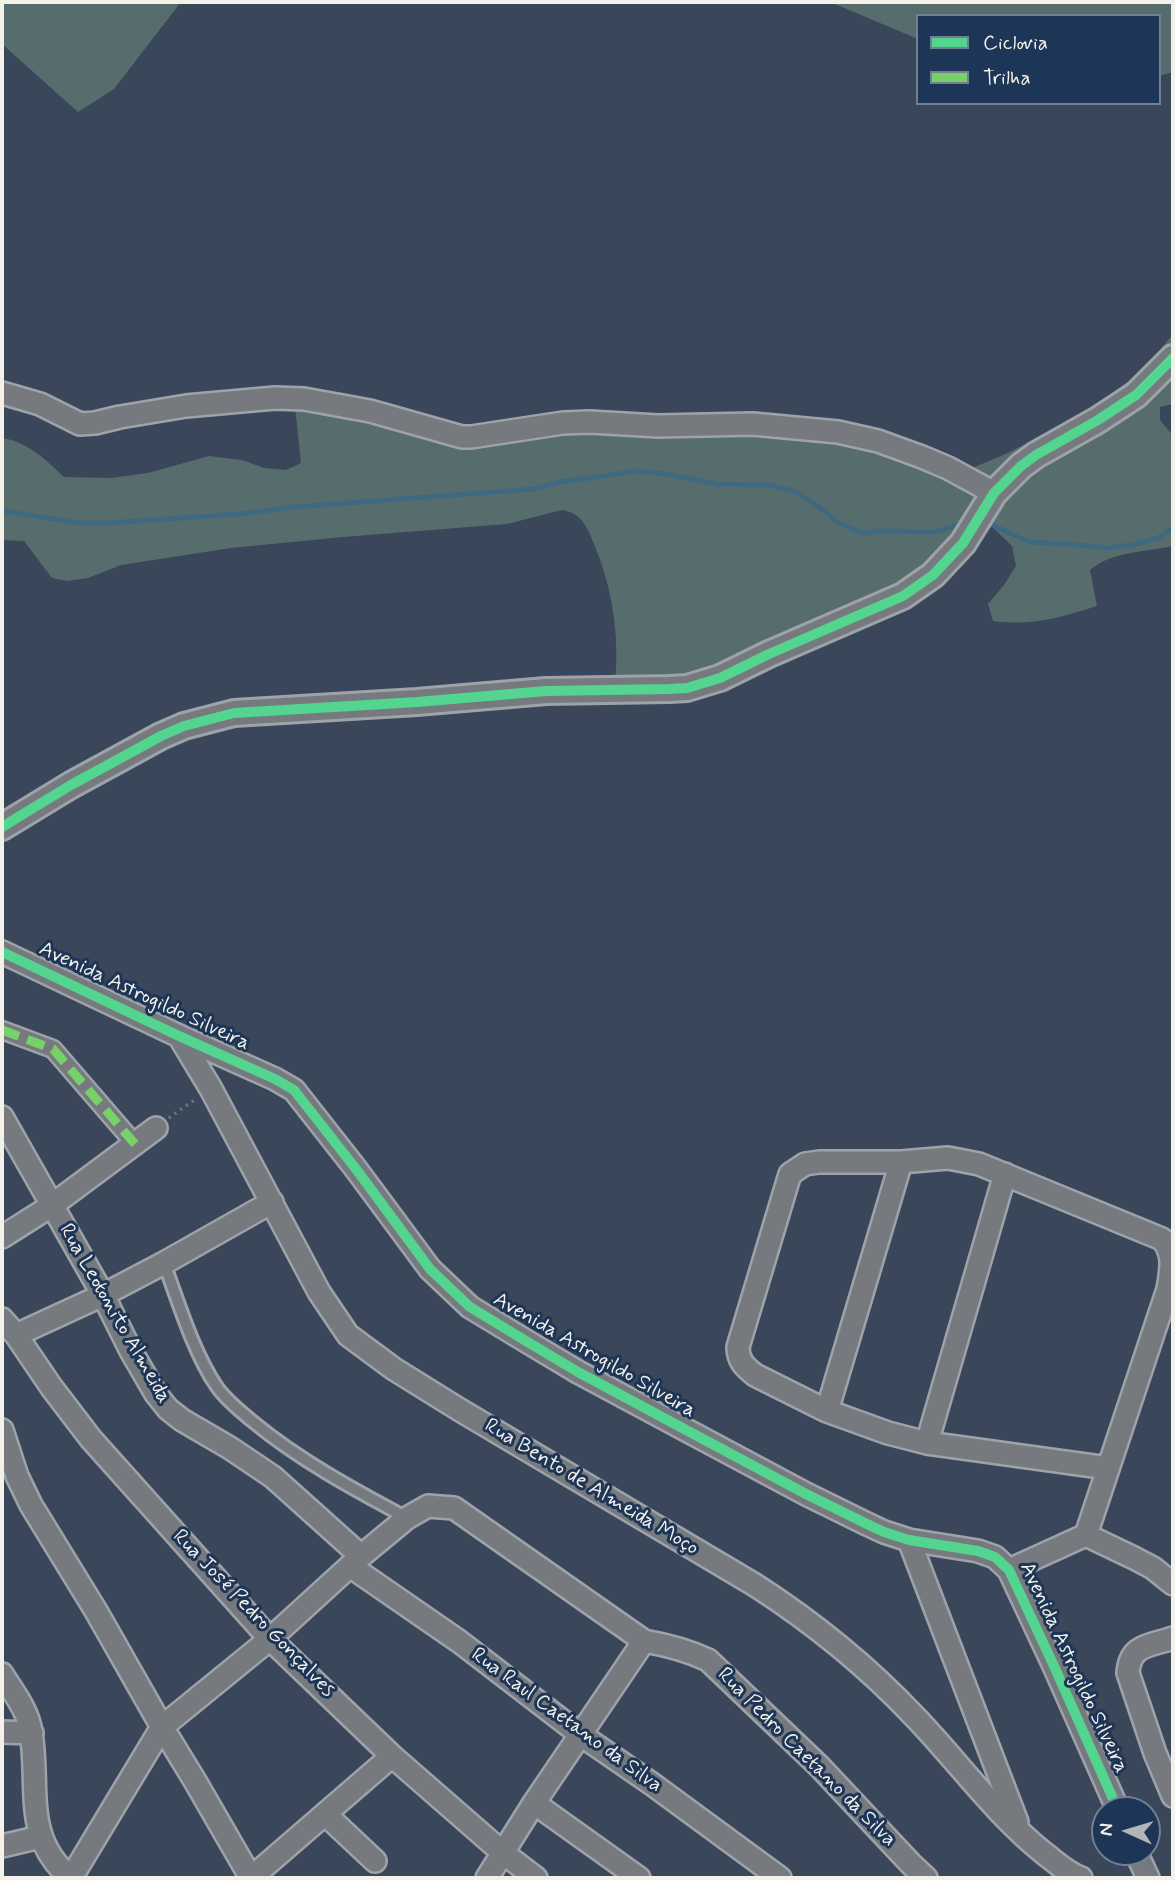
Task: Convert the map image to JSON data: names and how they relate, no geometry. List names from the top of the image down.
{
  "streets": {
    "street": [
      "Avenida Astrogildo Silveira",
      "Rua Leotonito Almeida",
      "Rua Bento de Almeida Moço",
      "Rua José Pedro Gonçalves",
      "Rua Raul Caetano da Silva",
      "Rua Pedro Caetano da Silva"
    ]
  },
  "crossings": [
    ["Avenida Astrogildo Silveira", "Rua Bento de Almeida Moço"],
    ["Rua Leotonito Almeida", "Rua Raul Caetano da Silva"]
  ],
  "legend": ["Ciclovia", "Trilha"],
  "north": "left"
}
